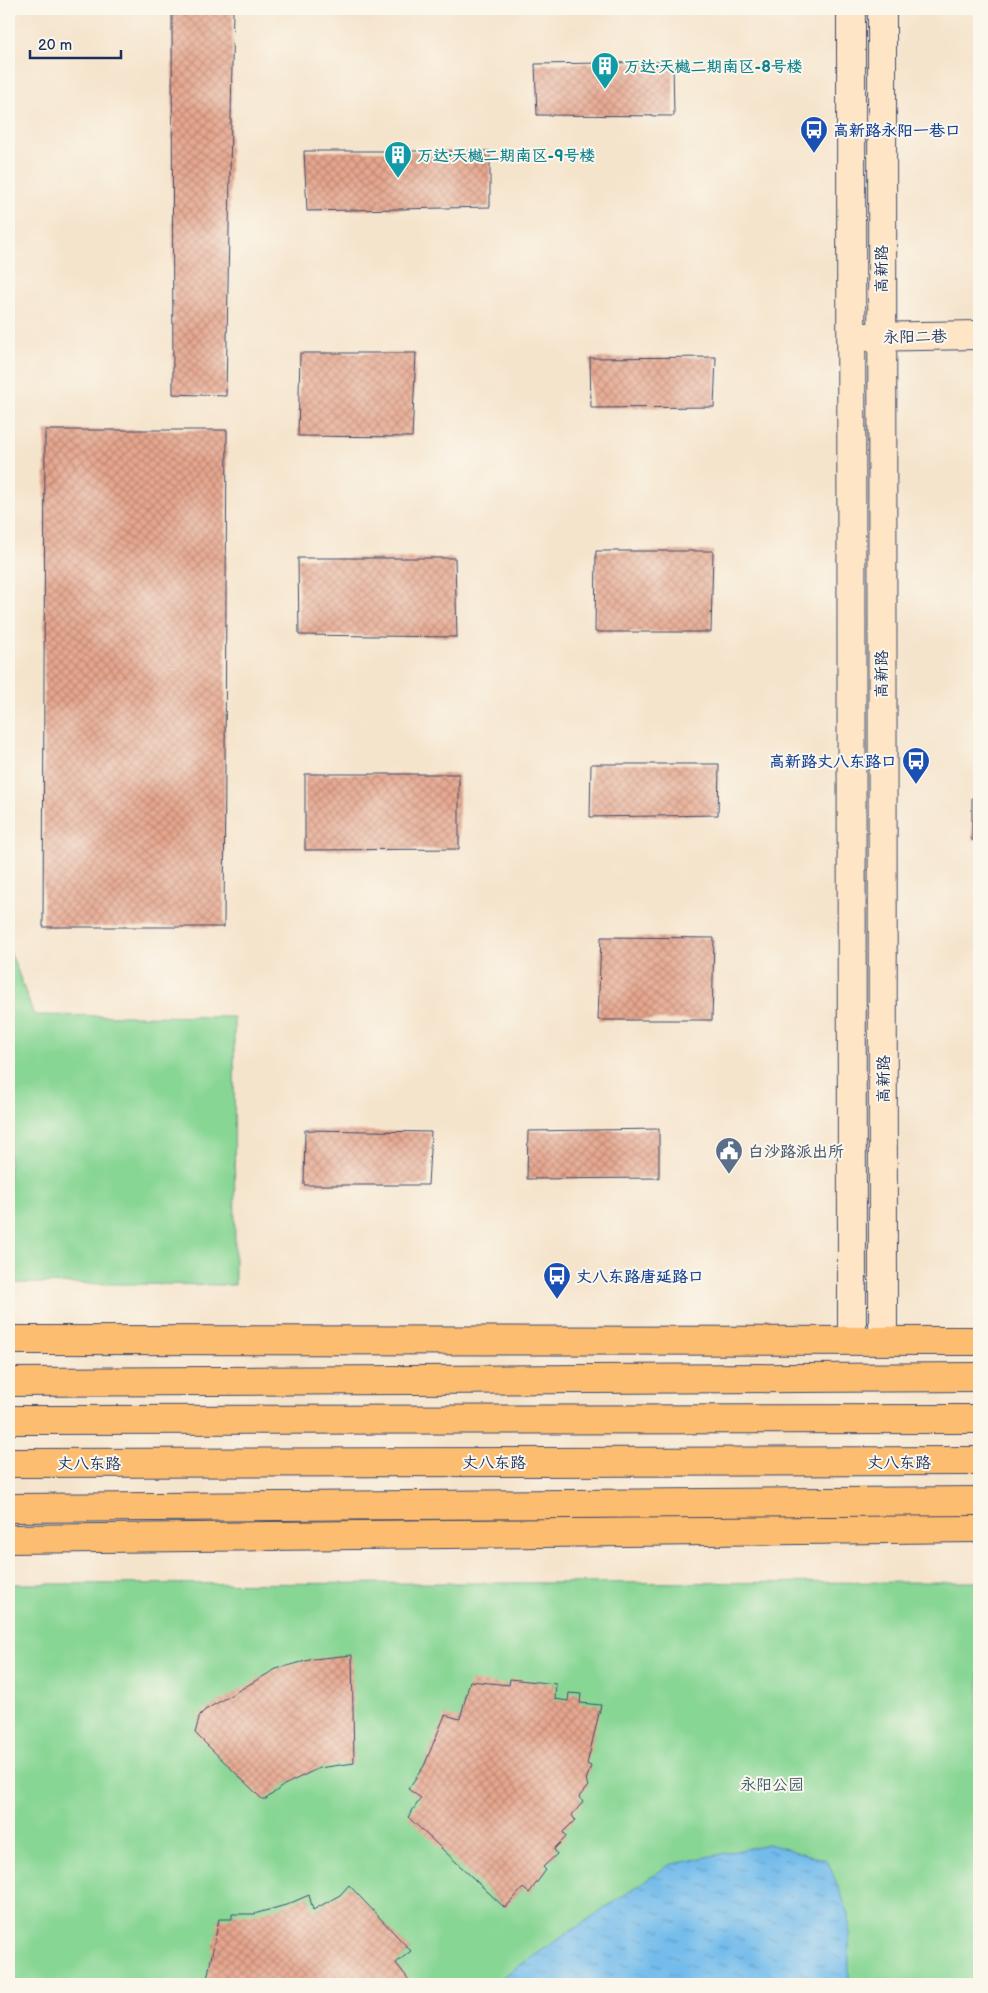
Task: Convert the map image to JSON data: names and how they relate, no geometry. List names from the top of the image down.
{
  "streets": {
    "main road": ["高新路", "永阳二巷", "丈八东路"]
  },
  "crossings": [
    ["高新路", "永阳二巷"]
  ],
  "parks": ["永阳公园"],
  "places": {
    "building": ["万达·天樾二期南区-8号楼", "万达·天樾二期南区-9号楼"],
    "bus stop": ["高新路永阳一巷口", "高新路丈八东路口", "丈八东路唐延路口"],
    "public building": ["白沙路派出所"]
  },
  "scale_bar": "20 m"
}
